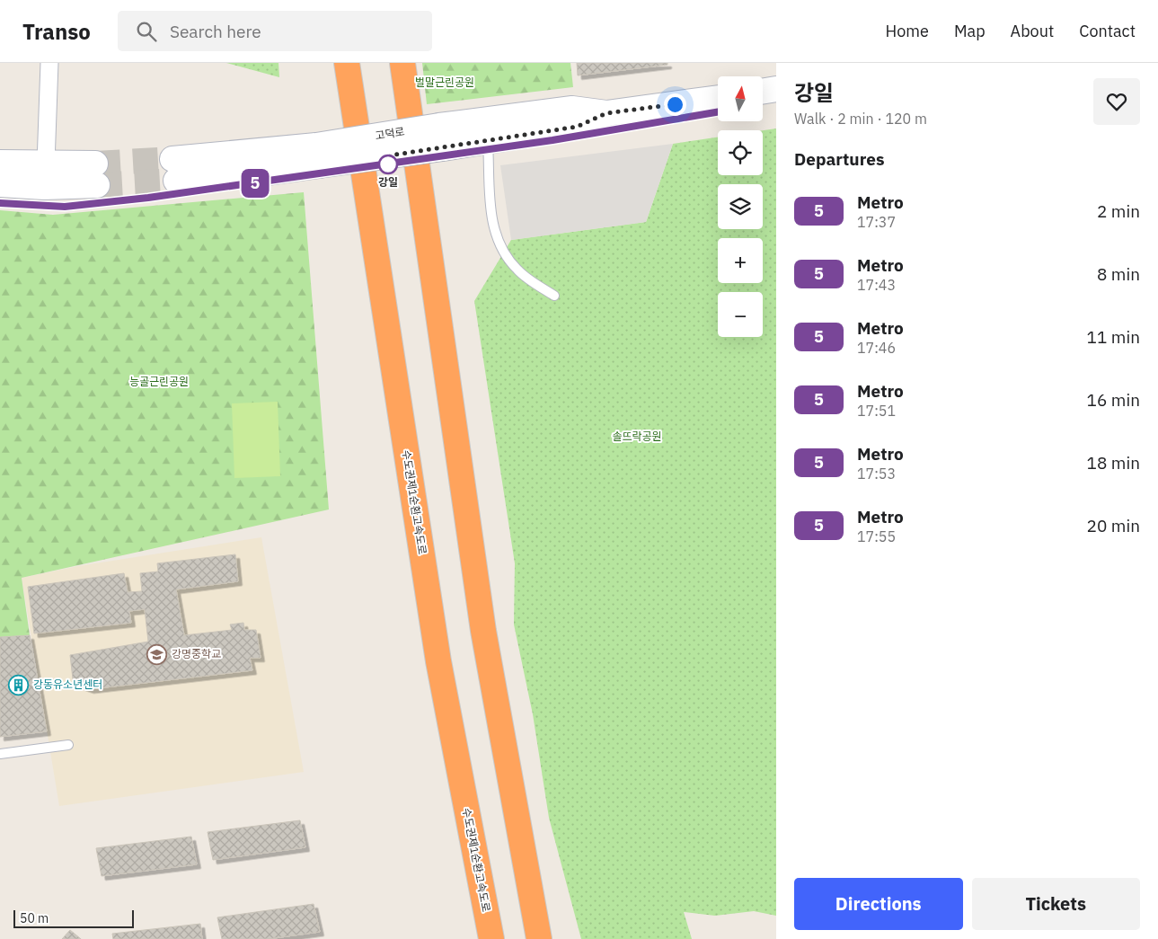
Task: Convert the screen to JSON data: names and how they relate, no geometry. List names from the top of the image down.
{
  "streets": {
    "highway": ["수도권제1순환고속도로"],
    "main road": ["고덕로"]
  },
  "parks": ["벌말근린공원", "능골근린공원", "솔뜨락공원"],
  "places": {
    "other": ["강일"],
    "school or university": ["강명중학교"],
    "building": ["강동유소년센터"]
  },
  "lines": ["metro line 5"],
  "scale_bar": "50 m",
  "north": "top",
  "page": {
    "header": "Transo",
    "search": "Search here",
    "nav": [
      "Home",
      "Map",
      "About",
      "Contact"
    ],
    "on_map": "5",
    "heading": [
      ["강일", "Walk · 2 min · 120 m"],
      "Departures"
    ],
    "map_buttons": ["+", "−"],
    "list": [
      {
        "mark": "5",
        "name": "Metro",
        "note": "17:37",
        "value": "2 min"
      },
      {
        "mark": "5",
        "name": "Metro",
        "note": "17:43",
        "value": "8 min"
      },
      {
        "mark": "5",
        "name": "Metro",
        "note": "17:46",
        "value": "11 min"
      },
      {
        "mark": "5",
        "name": "Metro",
        "note": "17:51",
        "value": "16 min"
      },
      {
        "mark": "5",
        "name": "Metro",
        "note": "17:53",
        "value": "18 min"
      },
      {
        "mark": "5",
        "name": "Metro",
        "note": "17:55",
        "value": "20 min"
      }
    ],
    "buttons": ["Directions", "Tickets"],
    "scale": "50 m"
  }
}
